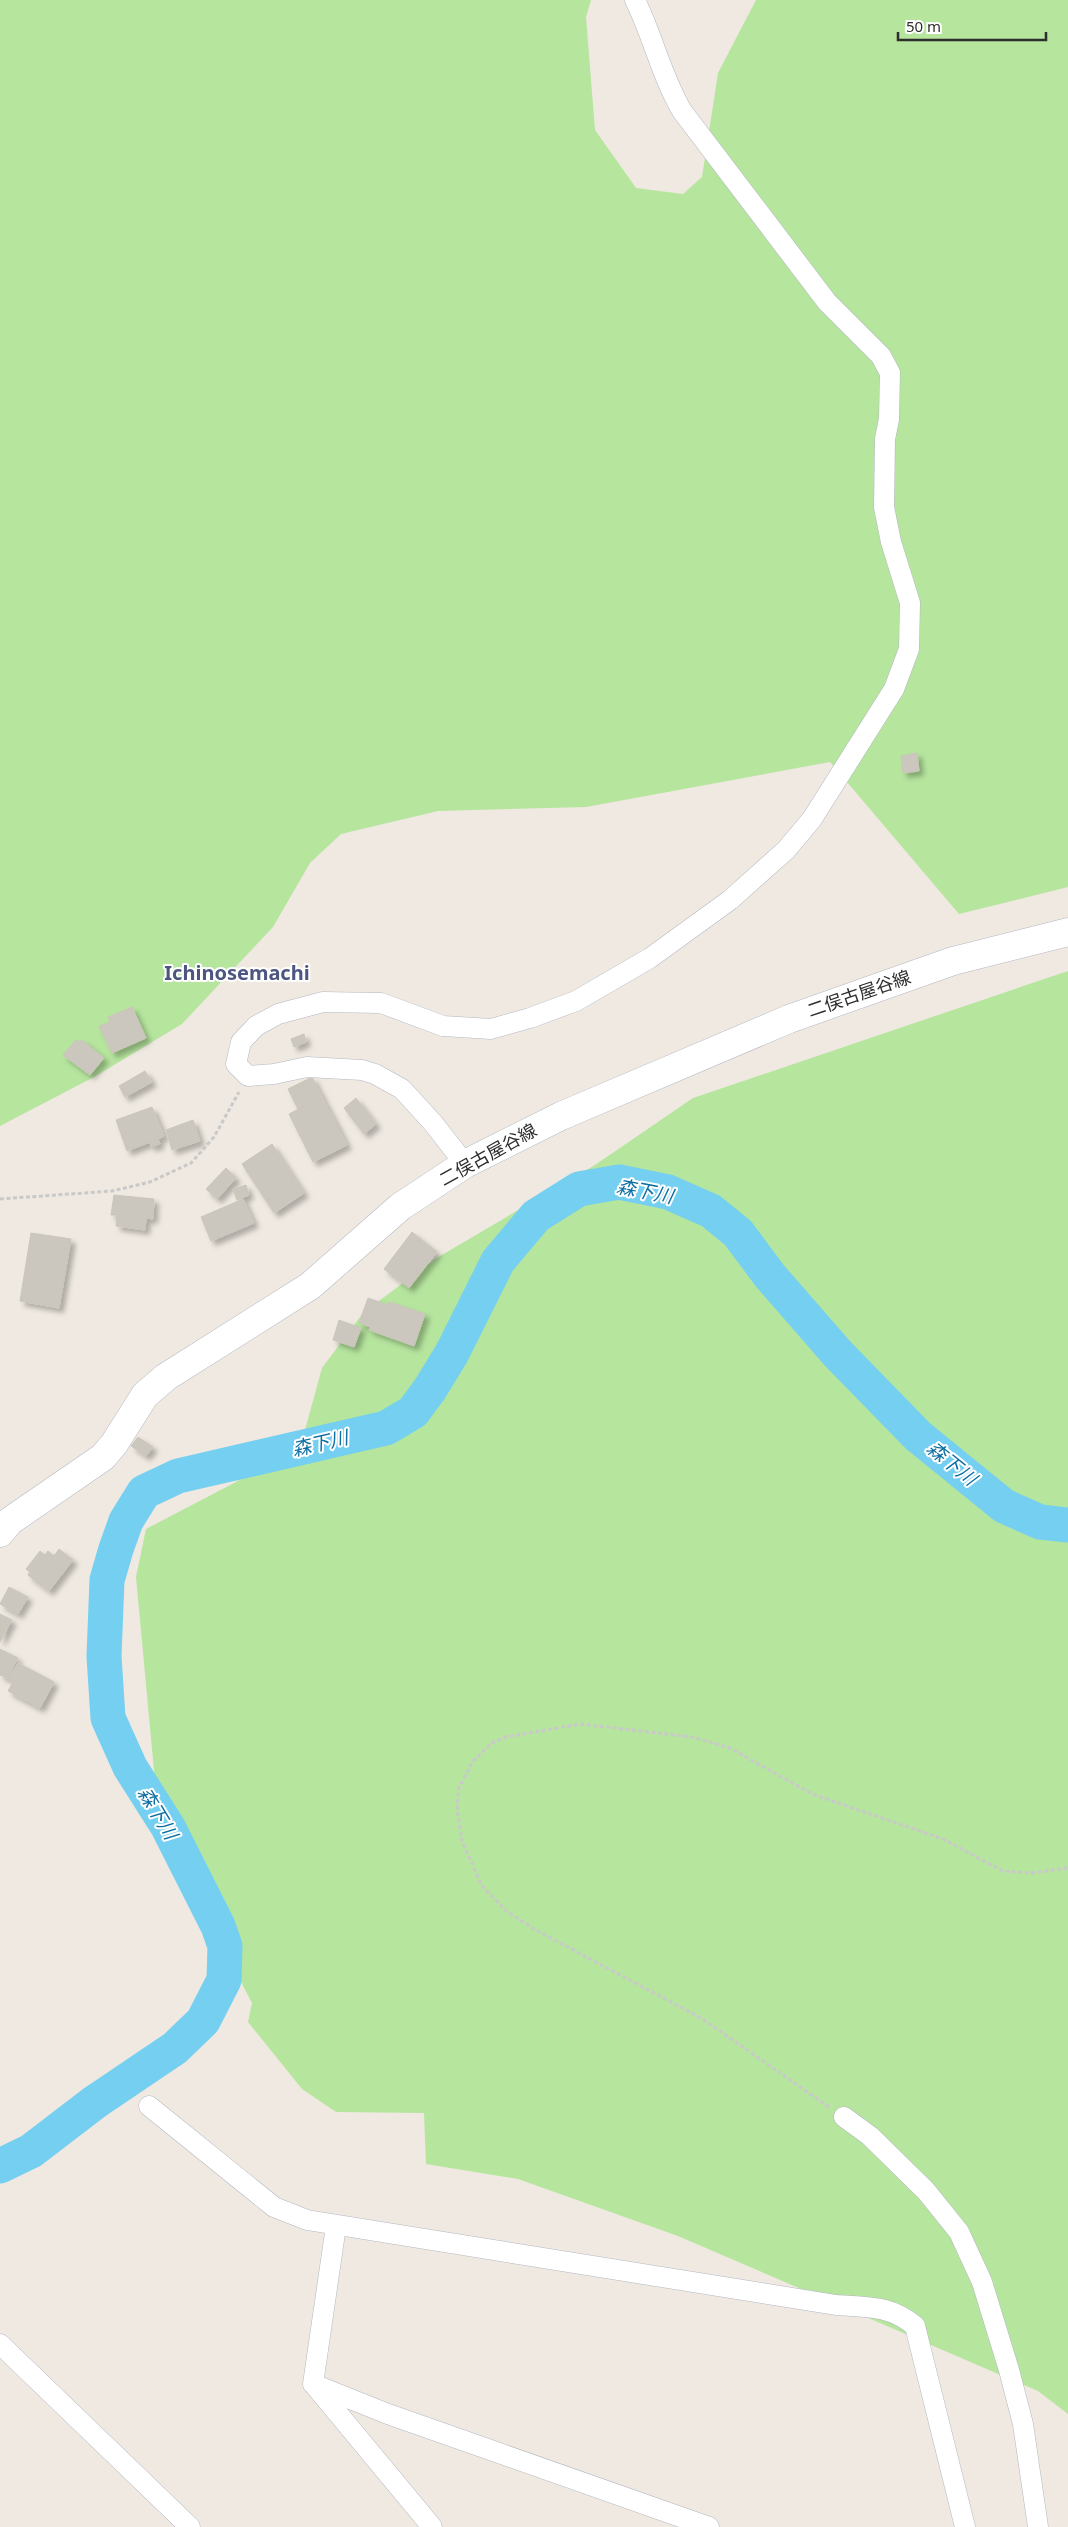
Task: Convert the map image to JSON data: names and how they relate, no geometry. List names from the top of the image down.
{
  "streets": {
    "main road": ["二俣古屋谷線"]
  },
  "districts": ["Ichinosemachi"],
  "water": ["森下川"],
  "scale_bar": "50 m"
}
